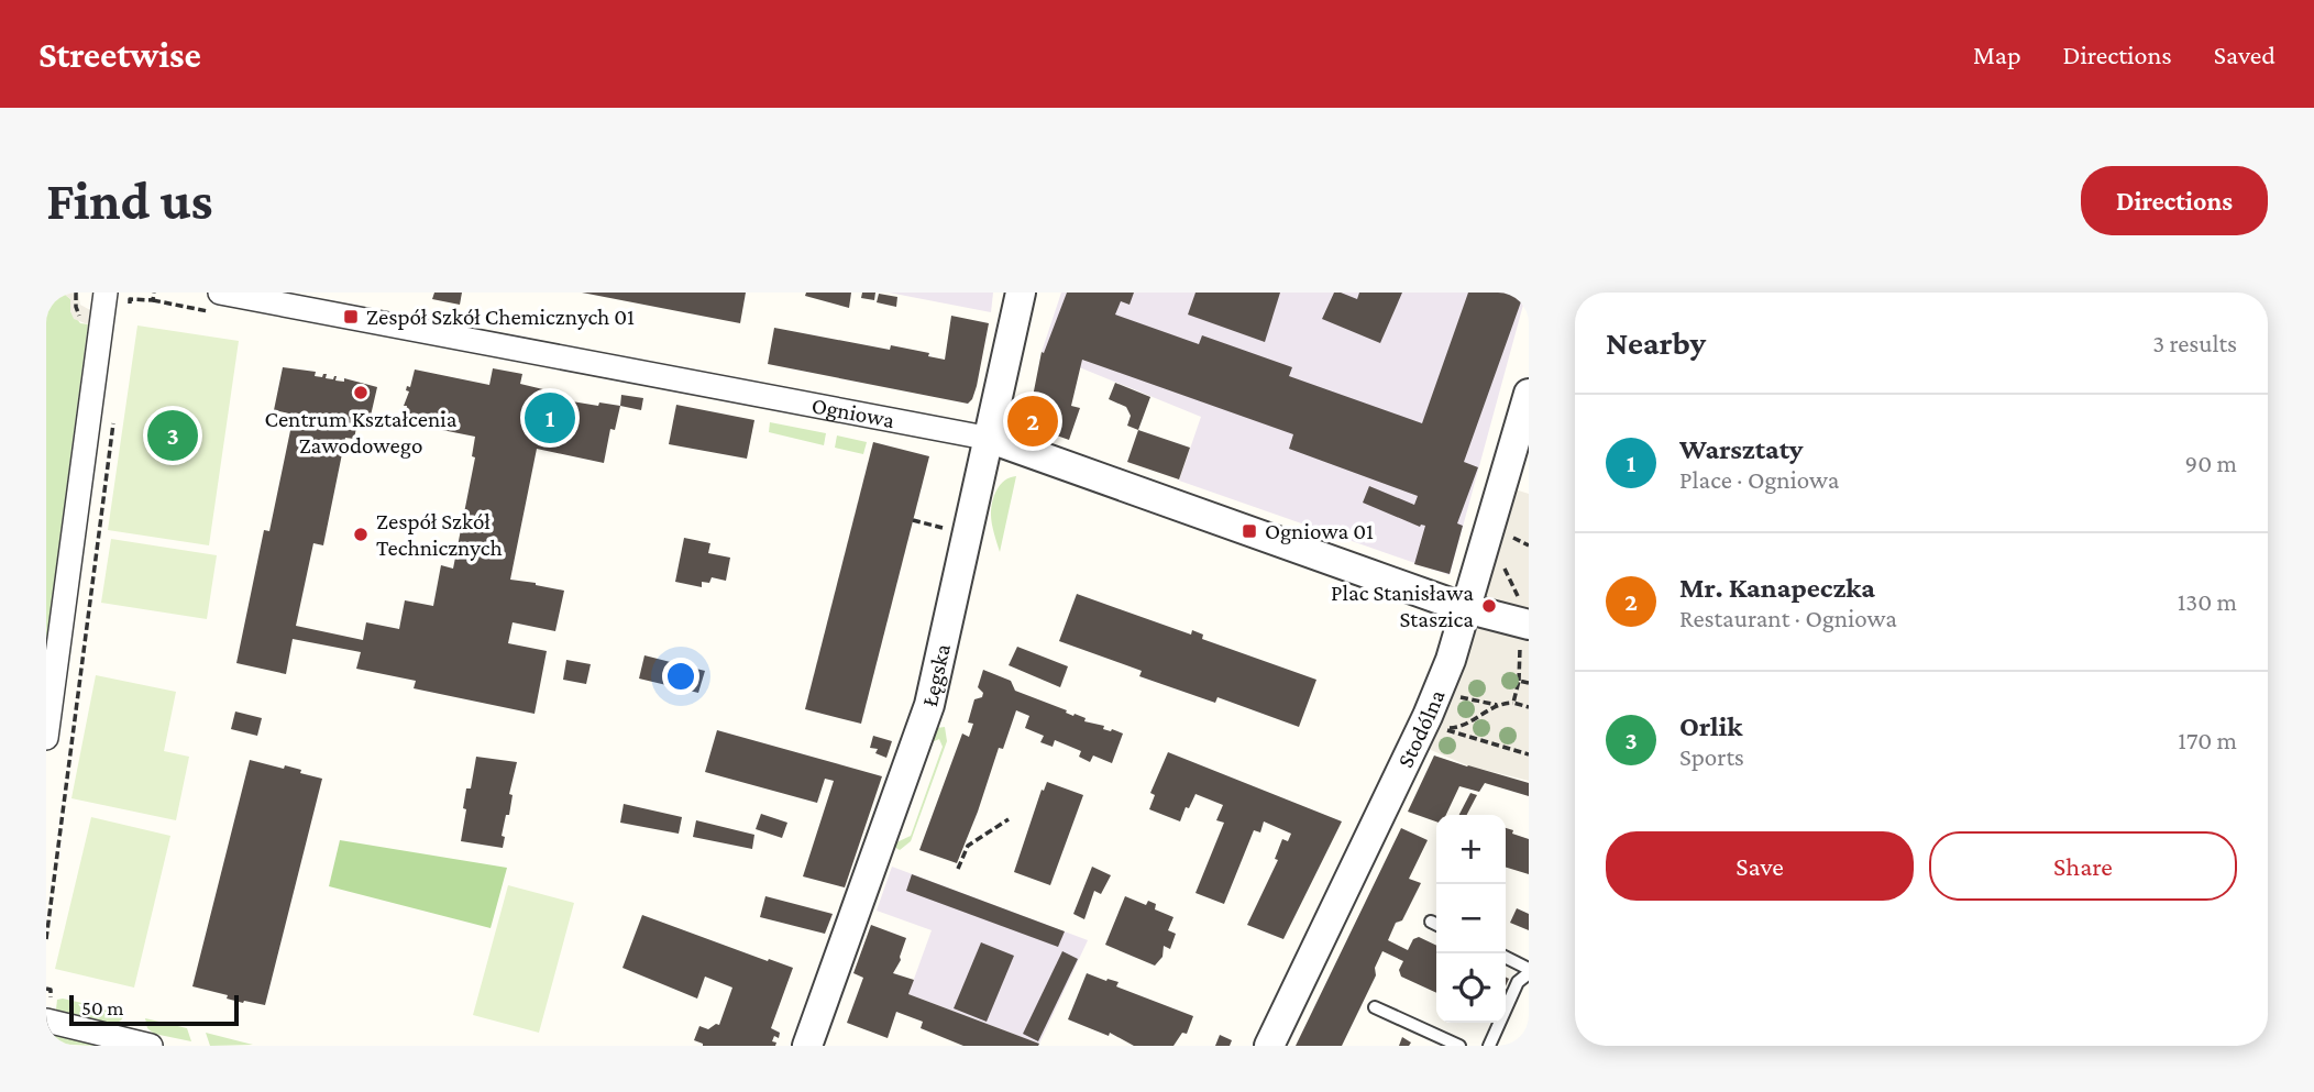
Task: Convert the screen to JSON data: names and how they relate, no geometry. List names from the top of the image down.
{
  "streets": {
    "street": ["Ogniowa", "Łęgska", "Stodólna"]
  },
  "crossings": [
    ["Ogniowa", "Łęgska"],
    ["Ogniowa", "Stodólna"]
  ],
  "places": {
    "transit": ["Zespół Szkół Chemicznych 01", "Ogniowa 01"],
    "other": ["Centrum Kształcenia Zawodowego", "Zespół Szkół Technicznych", "Plac Stanisława Staszica"]
  },
  "scale_bar": "50 m",
  "page": {
    "header": "Streetwise",
    "nav": ["Map", "Directions", "Saved"],
    "buttons": [
      "Directions",
      ["Save", "Share"]
    ],
    "title": "Find us",
    "heading": ["Nearby", "3 results"],
    "pins": ["1", "2", "3"],
    "list": [
      {
        "mark": "1",
        "name": "Warsztaty",
        "note": "Place · Ogniowa",
        "value": "90 m"
      },
      {
        "mark": "2",
        "name": "Mr. Kanapeczka",
        "note": "Restaurant · Ogniowa",
        "value": "130 m"
      },
      {
        "mark": "3",
        "name": "Orlik",
        "note": "Sports",
        "value": "170 m"
      }
    ],
    "map_buttons": ["+", "−"],
    "scale": "50 m"
  }
}
